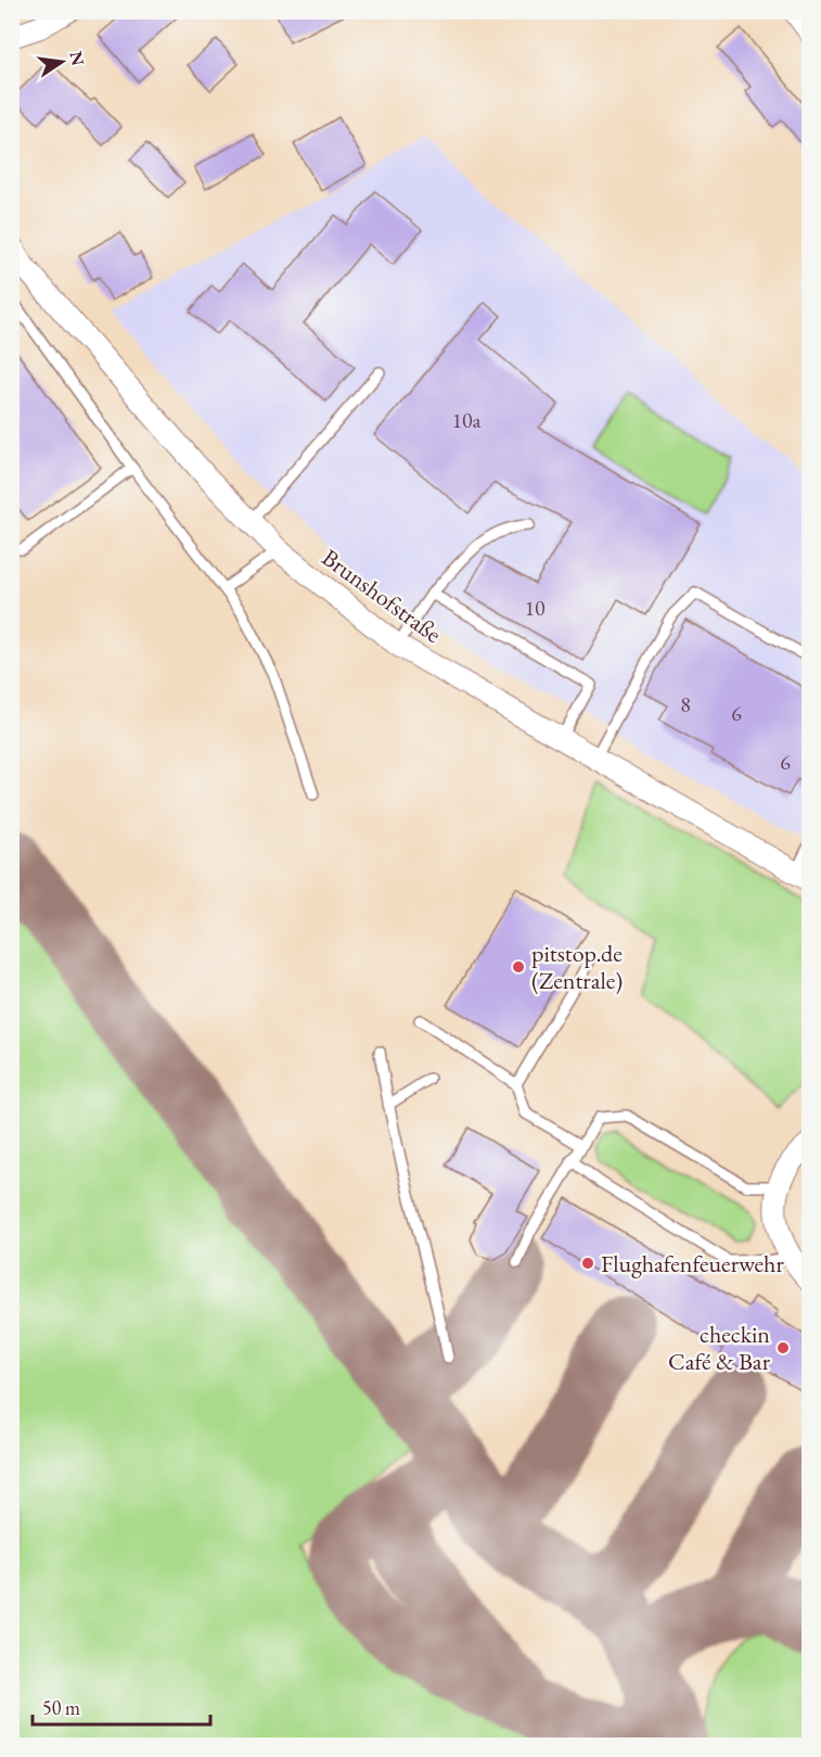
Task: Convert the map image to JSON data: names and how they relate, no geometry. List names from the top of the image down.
{
  "streets": {
    "street": ["Brunshofstraße"]
  },
  "places": ["pitstop.de (Zentrale)", "Flughafenfeuerwehr", "checkin Café & Bar"],
  "house_numbers": [
    "10a",
    "10",
    "8",
    "6",
    "6"
  ],
  "scale_bar": "50 m",
  "north": "right"
}
